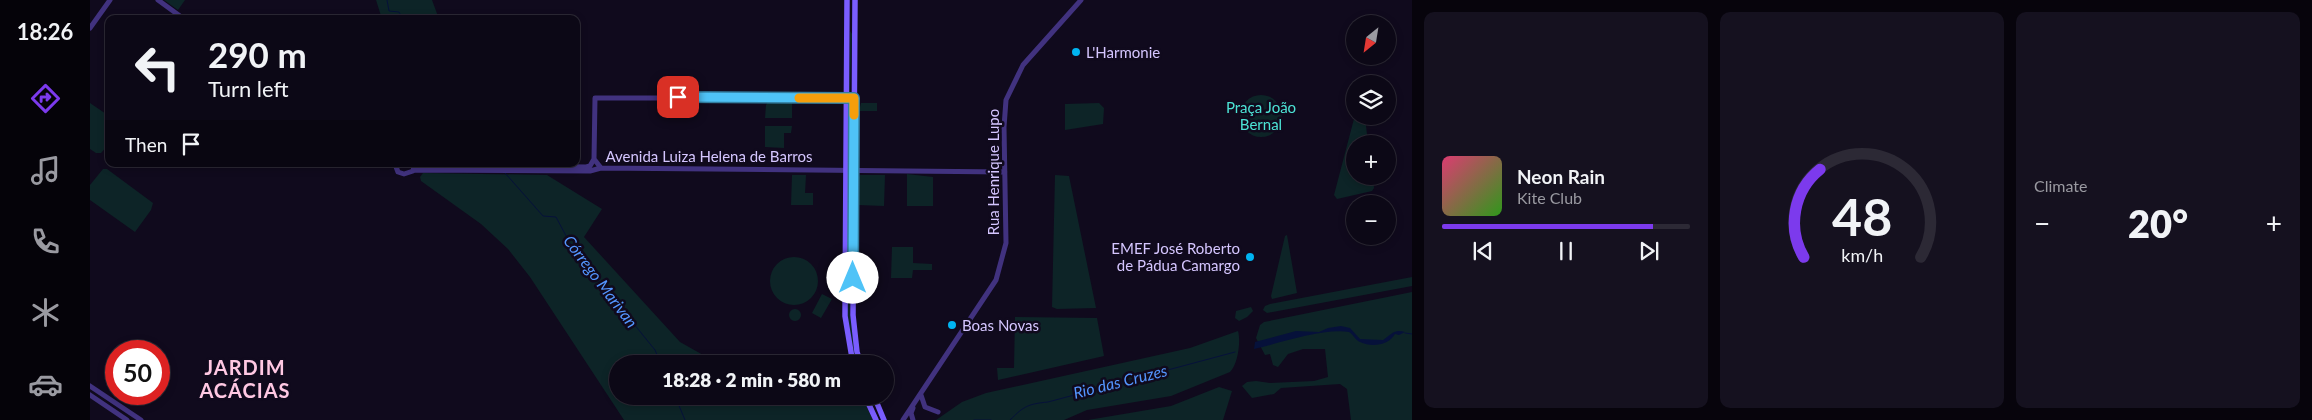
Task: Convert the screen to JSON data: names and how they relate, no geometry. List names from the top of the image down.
{
  "streets": {
    "street": ["Avenida Luiza Helena de Barros", "Rua Henrique Lupo"]
  },
  "crossings": [
    ["Avenida Luiza Helena de Barros", "Rua Henrique Lupo"]
  ],
  "districts": ["JARDIM ACÁCIAS"],
  "water": ["Córrego Marivan", "Rio das Cruzes"],
  "parks": ["Praça João Bernal"],
  "places": ["L'Harmonie", "EMEF José Roberto de Pádua Camargo", "Boas Novas"],
  "north": "bottom left",
  "page": {
    "tabs": "18:26",
    "tile": "Climate",
    "map_buttons": ["+", "−"],
    "turn": ["290 m", "Turn left"],
    "then": "Then",
    "song": ["Neon Rain", "Kite Club"],
    "heat": ["−", "20°", "+"],
    "limit": "50",
    "trip": "18:28 · 2 min · 580 m",
    "gauge": ["48", "km/h"]
  }
}
